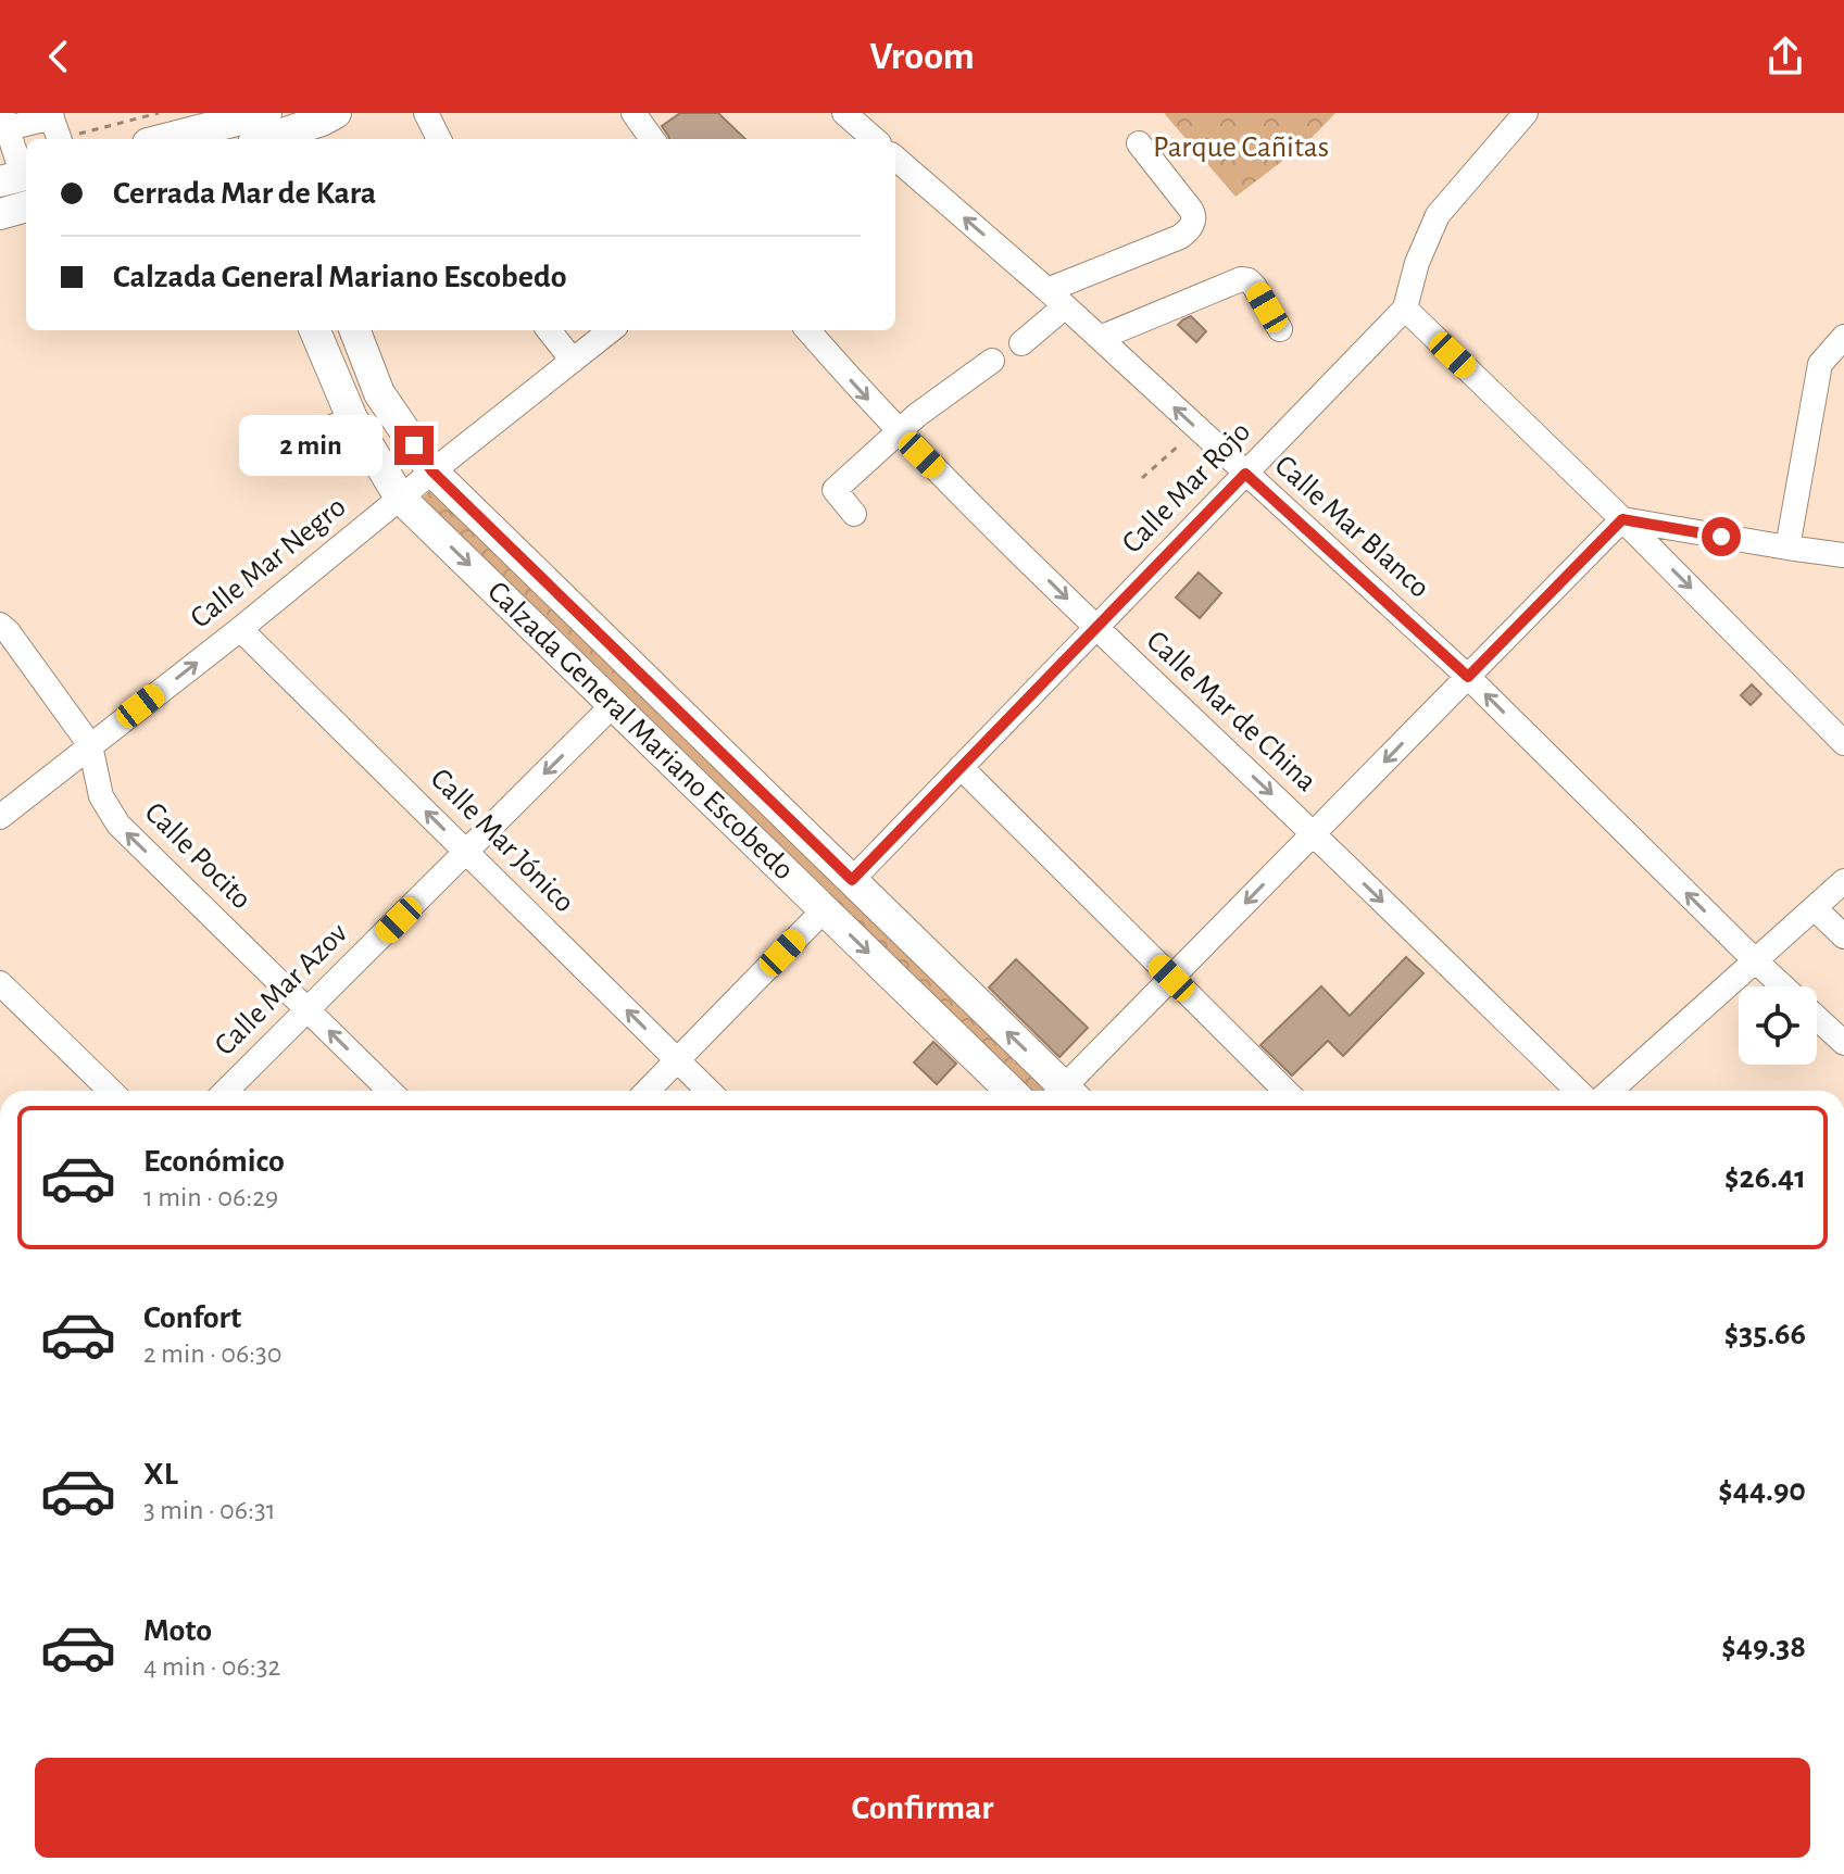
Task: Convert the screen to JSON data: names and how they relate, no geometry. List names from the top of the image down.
{
  "streets": {
    "main road": ["Calzada General Mariano Escobedo"],
    "street": [
      "Calle Mar Rojo",
      "Calle Mar Blanco",
      "Calle Mar Negro",
      "Calle Mar de China",
      "Calle Mar Jónico",
      "Calle Pocito",
      "Calle Mar Azov"
    ]
  },
  "crossings": [
    ["Calle Mar Rojo", "Calle Mar Blanco"],
    ["Calle Mar Rojo", "Calle Mar de China"],
    ["Calle Mar Rojo", "Calzada General Mariano Escobedo"],
    ["Calle Mar Negro", "Calzada General Mariano Escobedo"],
    ["Calle Mar Negro", "Calle Mar Jónico"],
    ["Calle Mar Negro", "Calle Pocito"],
    ["Calzada General Mariano Escobedo", "Calle Mar Azov"],
    ["Calle Mar Jónico", "Calle Mar Azov"],
    ["Calle Pocito", "Calle Mar Azov"]
  ],
  "one_way": ["Calle Mar Blanco", "Calle Mar Jónico", "Calle Mar Azov"],
  "parks": ["Parque Cañitas"],
  "page": {
    "header": "Vroom",
    "banner": ["Cerrada Mar de Kara", "Calzada General Mariano Escobedo"],
    "bubble": "2 min",
    "list": [
      {
        "name": "Económico",
        "note": "1 min · 06:29",
        "value": "$26.41"
      },
      {
        "name": "Confort",
        "note": "2 min · 06:30",
        "value": "$35.66"
      },
      {
        "name": "XL",
        "note": "3 min · 06:31",
        "value": "$44.90"
      },
      {
        "name": "Moto",
        "note": "4 min · 06:32",
        "value": "$49.38"
      }
    ],
    "buttons": "Confirmar"
  }
}
